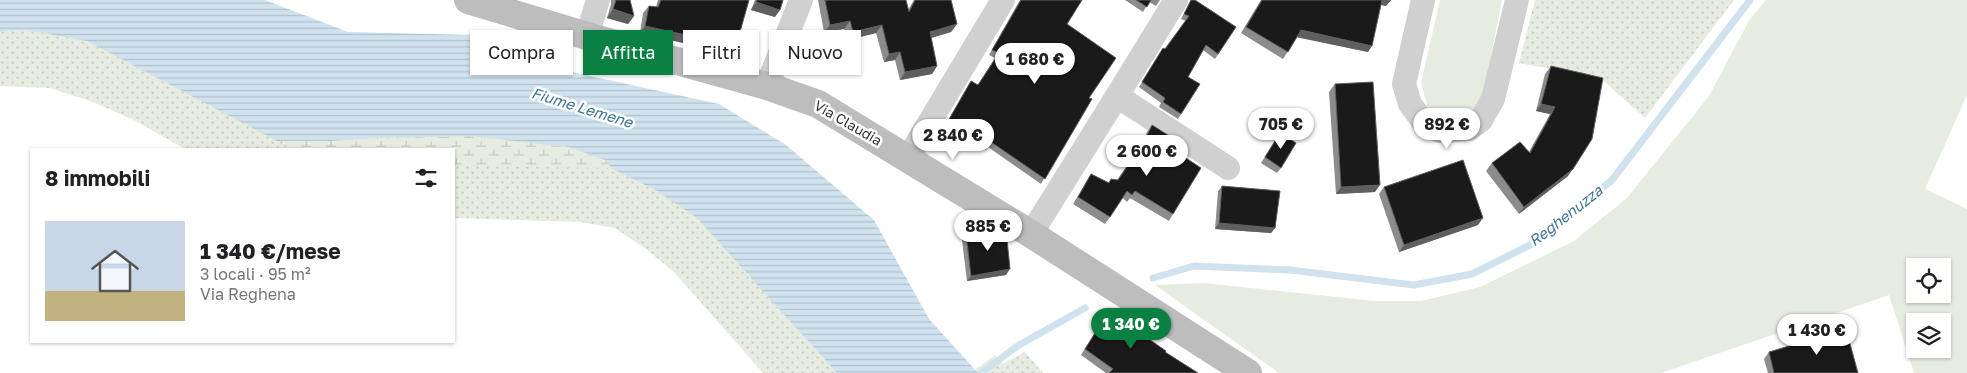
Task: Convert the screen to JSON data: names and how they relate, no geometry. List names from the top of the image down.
{
  "streets": {
    "street": ["Via Claudia"]
  },
  "water": ["Fiume Lemene", "Reghenuzza"],
  "page": {
    "chip": [
      "Compra",
      "Affitta",
      "Filtri",
      "Nuovo"
    ],
    "price": [
      "1 680 €",
      "705 €",
      "892 €",
      "2 840 €",
      "2 600 €",
      "885 €",
      "1 340 €",
      "1 430 €"
    ],
    "heading": "8 immobili",
    "list": [
      {
        "name": "1 340 €/mese",
        "note": "3 locali · 95 m² · Via Reghena"
      }
    ]
  }
}
